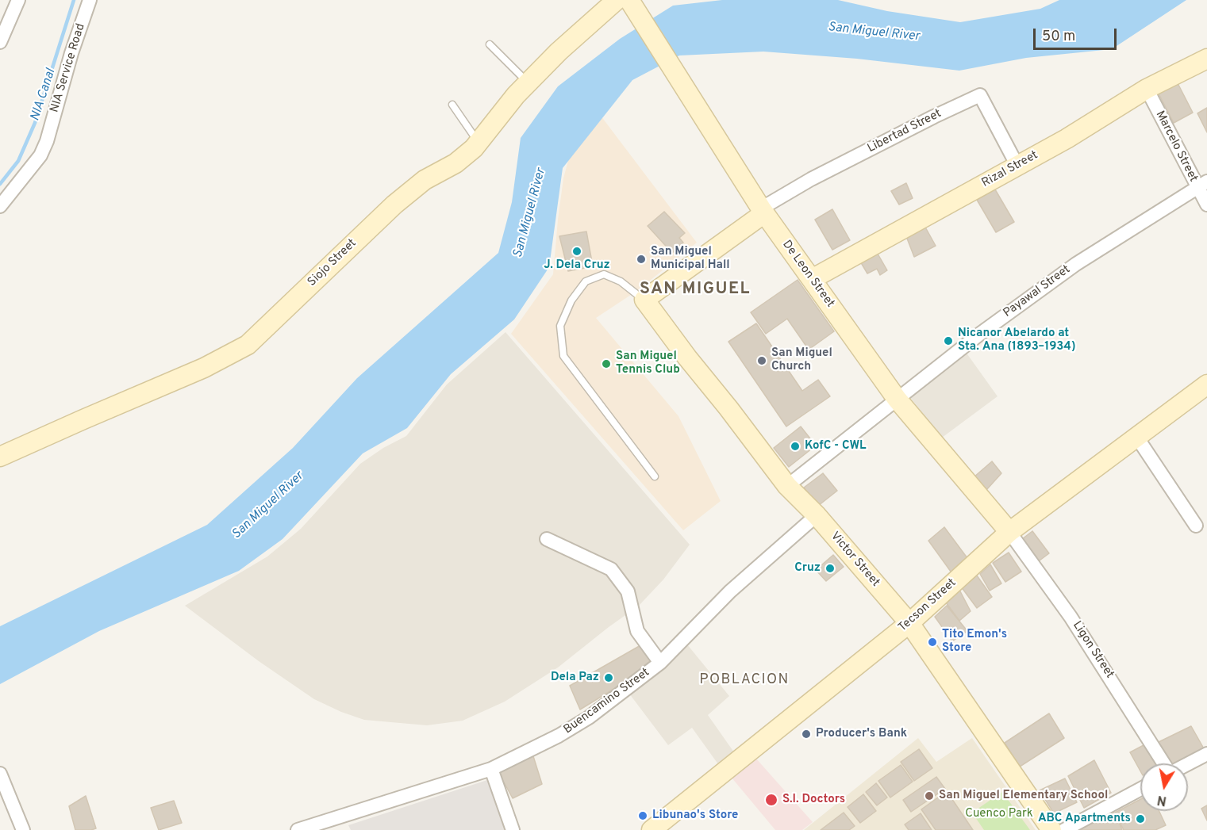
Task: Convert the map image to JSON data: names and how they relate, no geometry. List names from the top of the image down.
{
  "streets": {
    "street": [
      "NIA Service Road",
      "Libertad Street",
      "Marcelo Street",
      "Rizal Street",
      "Siojo Street",
      "De Leon Street",
      "Payawal Street",
      "Victor Street",
      "Tecson Street",
      "Ligon Street",
      "Buencamino Street"
    ]
  },
  "crossings": [
    ["Libertad Street", "Rizal Street"],
    ["Libertad Street", "De Leon Street"],
    ["Libertad Street", "Victor Street"],
    ["Marcelo Street", "Rizal Street"],
    ["Marcelo Street", "Payawal Street"],
    ["Rizal Street", "De Leon Street"],
    ["De Leon Street", "Payawal Street"],
    ["De Leon Street", "Tecson Street"],
    ["De Leon Street", "Ligon Street"],
    ["Payawal Street", "Victor Street"],
    ["Victor Street", "Tecson Street"],
    ["Victor Street", "Buencamino Street"],
    ["Tecson Street", "Ligon Street"]
  ],
  "districts": ["SAN MIGUEL", "POBLACION"],
  "water": ["San Miguel River", "NIA Canal"],
  "parks": ["Cuenco Park"],
  "places": [
    "J. Dela Cruz",
    "San Miguel Municipal Hall",
    "Nicanor Abelardo at Sta. Ana (1893–1934)",
    "San Miguel Church",
    "San Miguel Tennis Club",
    "KofC - CWL",
    "Cruz",
    "Tito Emon's Store",
    "Dela Paz",
    "Producer's Bank",
    "San Miguel Elementary School",
    "S.I. Doctors",
    "Libunao's Store",
    "ABC Apartments"
  ],
  "scale_bar": "50 m",
  "north": "bottom"
}
